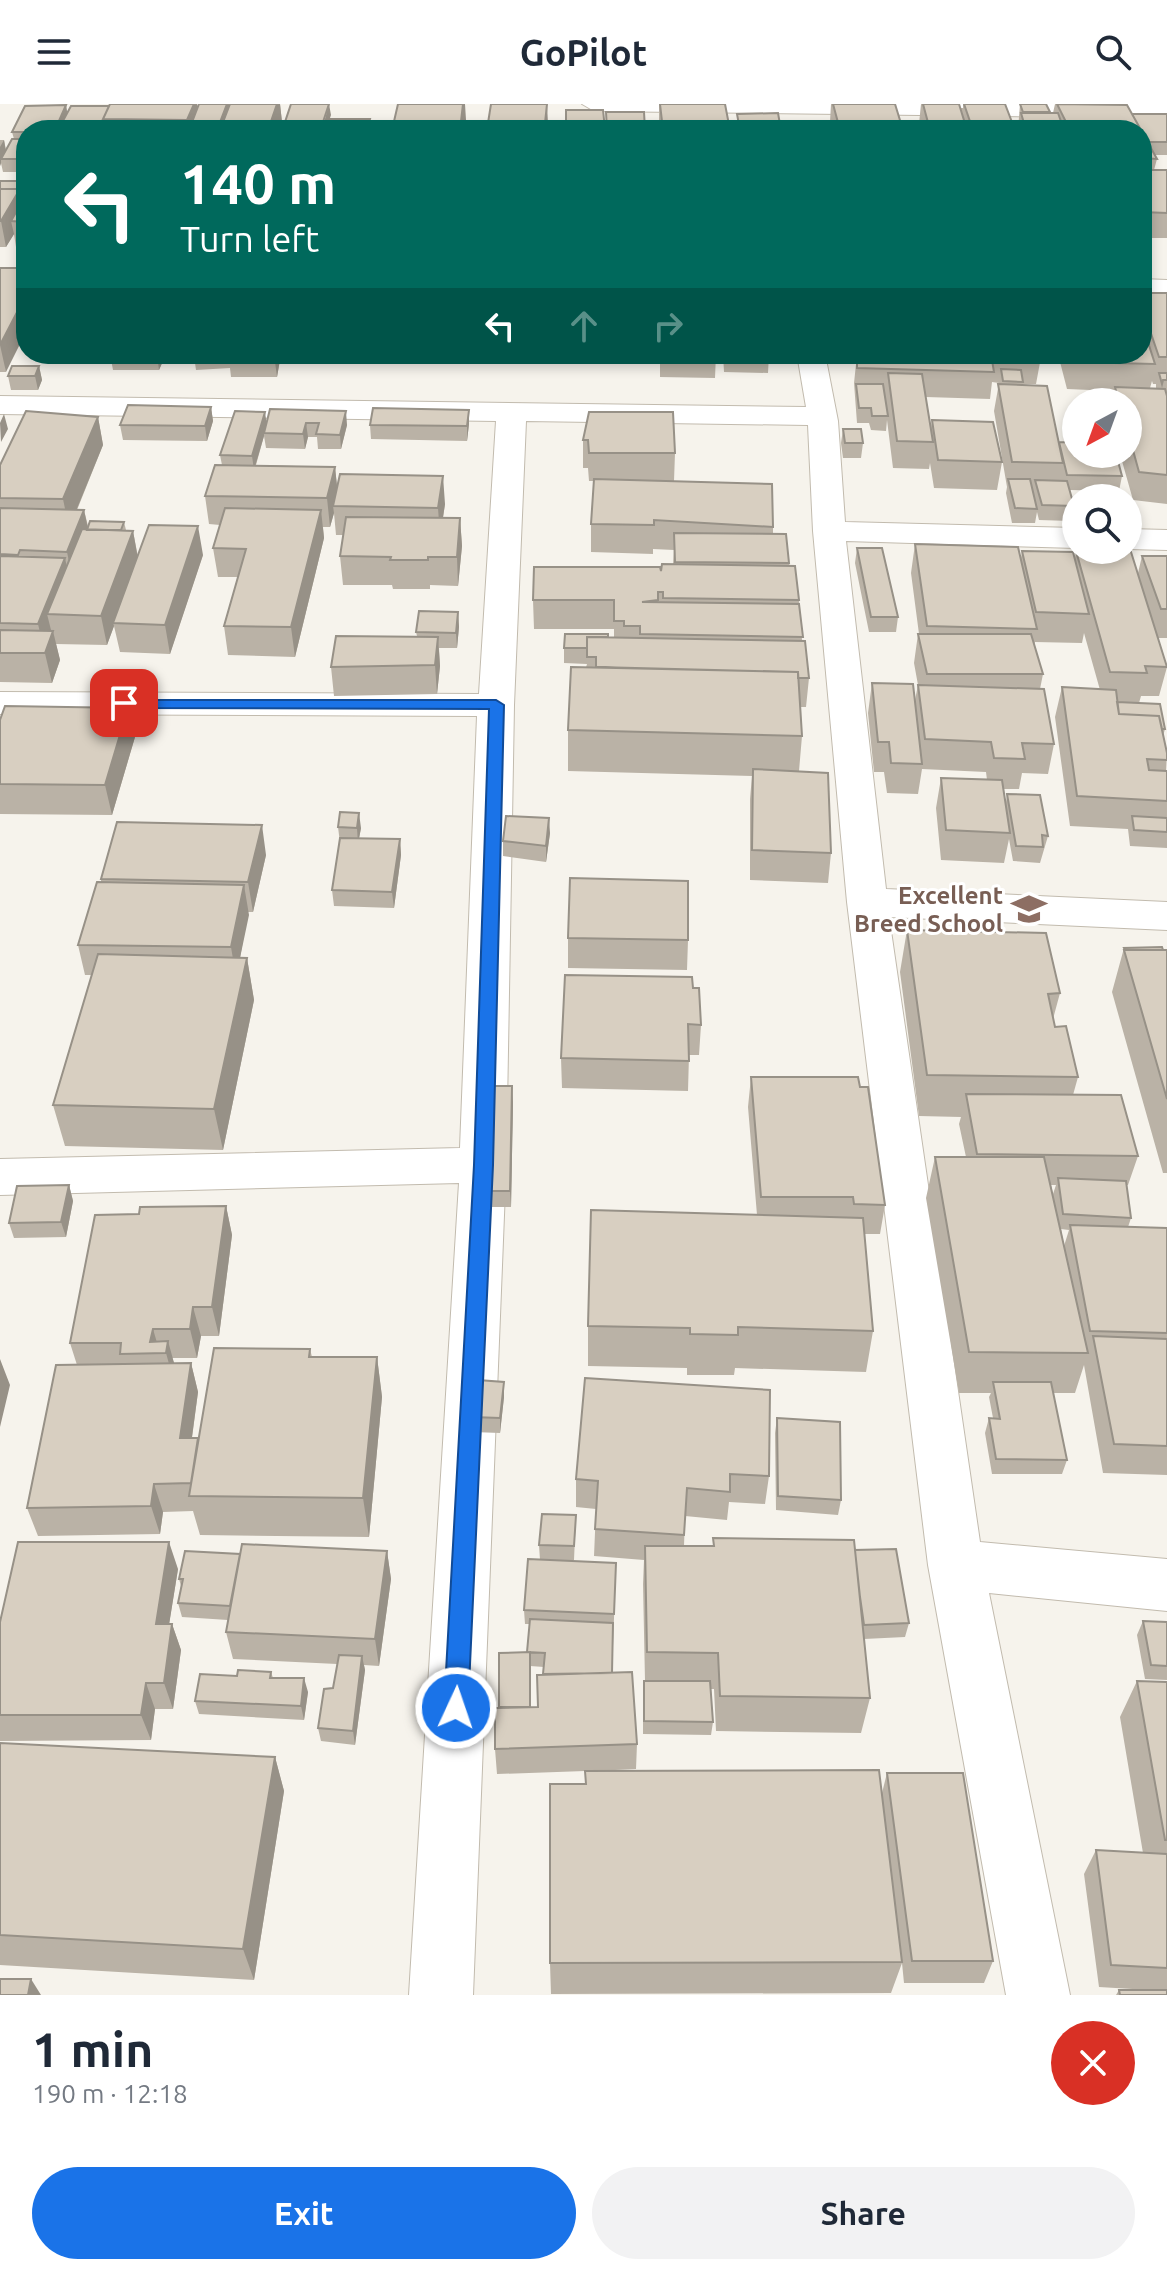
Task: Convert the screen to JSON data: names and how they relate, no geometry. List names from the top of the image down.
{
  "places": {
    "school or university": ["Excellent Breed School"]
  },
  "north": "bottom left",
  "page": {
    "header": "GoPilot",
    "turn": ["140 m", "Turn left"],
    "heading": ["1 min", "190 m · 12:18"],
    "buttons": ["Exit", "Share"]
  }
}
